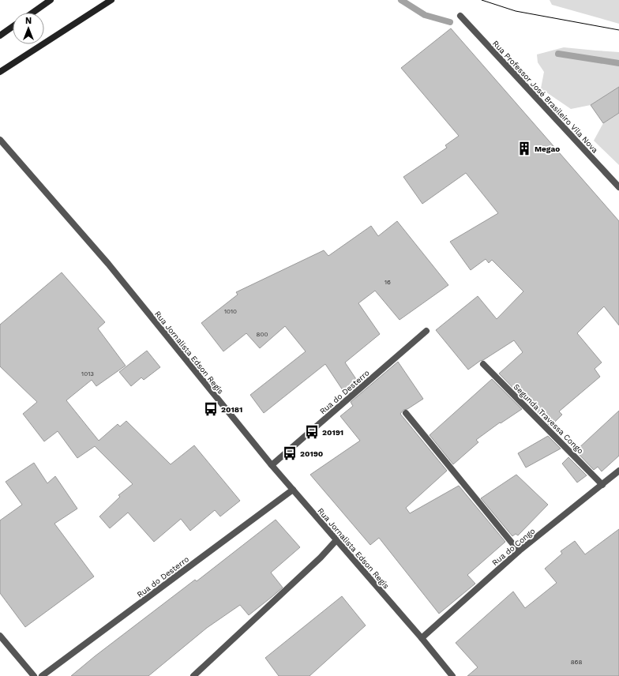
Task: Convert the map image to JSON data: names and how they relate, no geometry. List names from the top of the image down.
{
  "streets": {
    "street": [
      "Rua Professor José Brasileiro Vila Nova",
      "Rua Jornalista Edson Regis",
      "Rua do Desterro",
      "Segunda Travessa Congo",
      "Rua do Congo"
    ]
  },
  "crossings": [
    ["Rua Jornalista Edson Regis", "Rua do Desterro"],
    ["Rua Jornalista Edson Regis", "Rua do Congo"],
    ["Segunda Travessa Congo", "Rua do Congo"]
  ],
  "places": {
    "building": ["Megao"],
    "bus stop": ["20181", "20191", "20190"]
  },
  "house_numbers": [
    "16",
    "1010",
    "800",
    "1013",
    "868"
  ],
  "north": "top"
}
